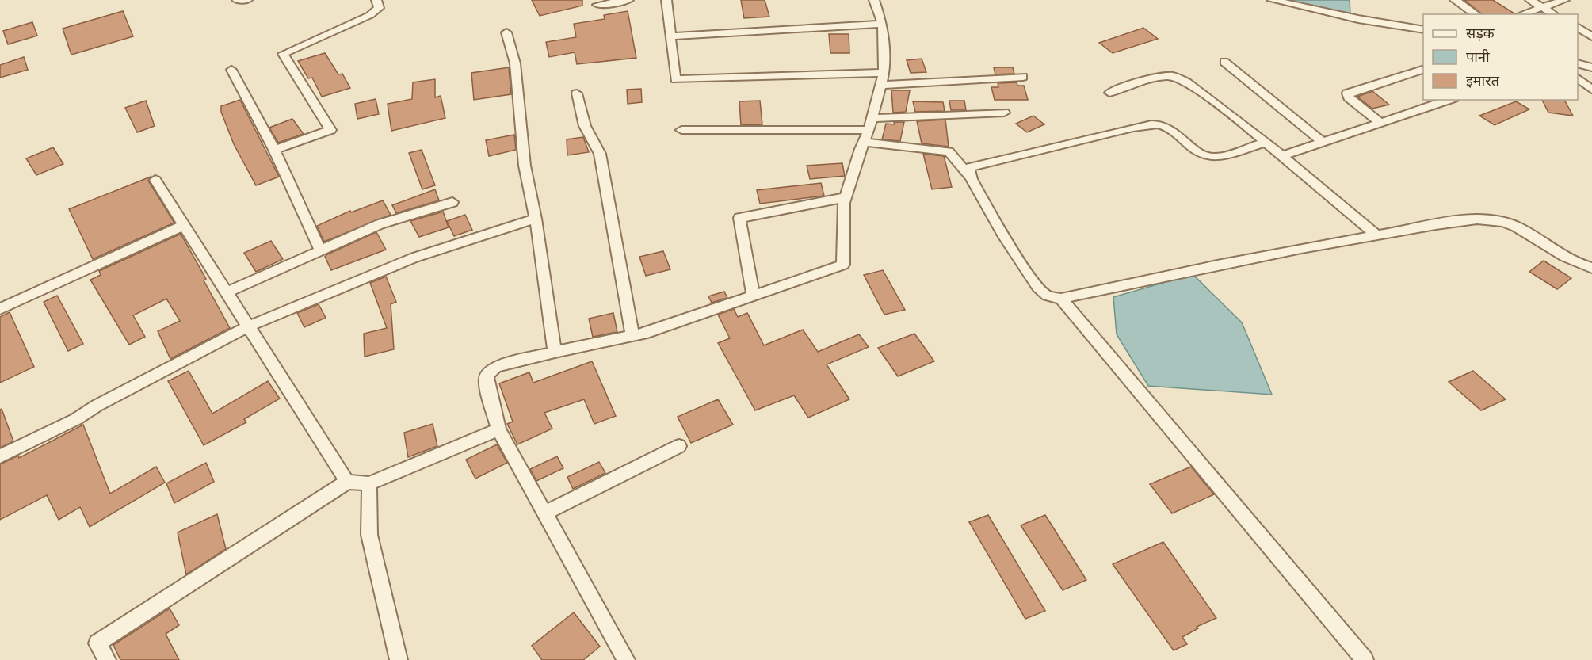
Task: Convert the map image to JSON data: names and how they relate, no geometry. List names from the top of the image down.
{
  "legend": ["सड़क", "पानी", "इमारत"]
}
